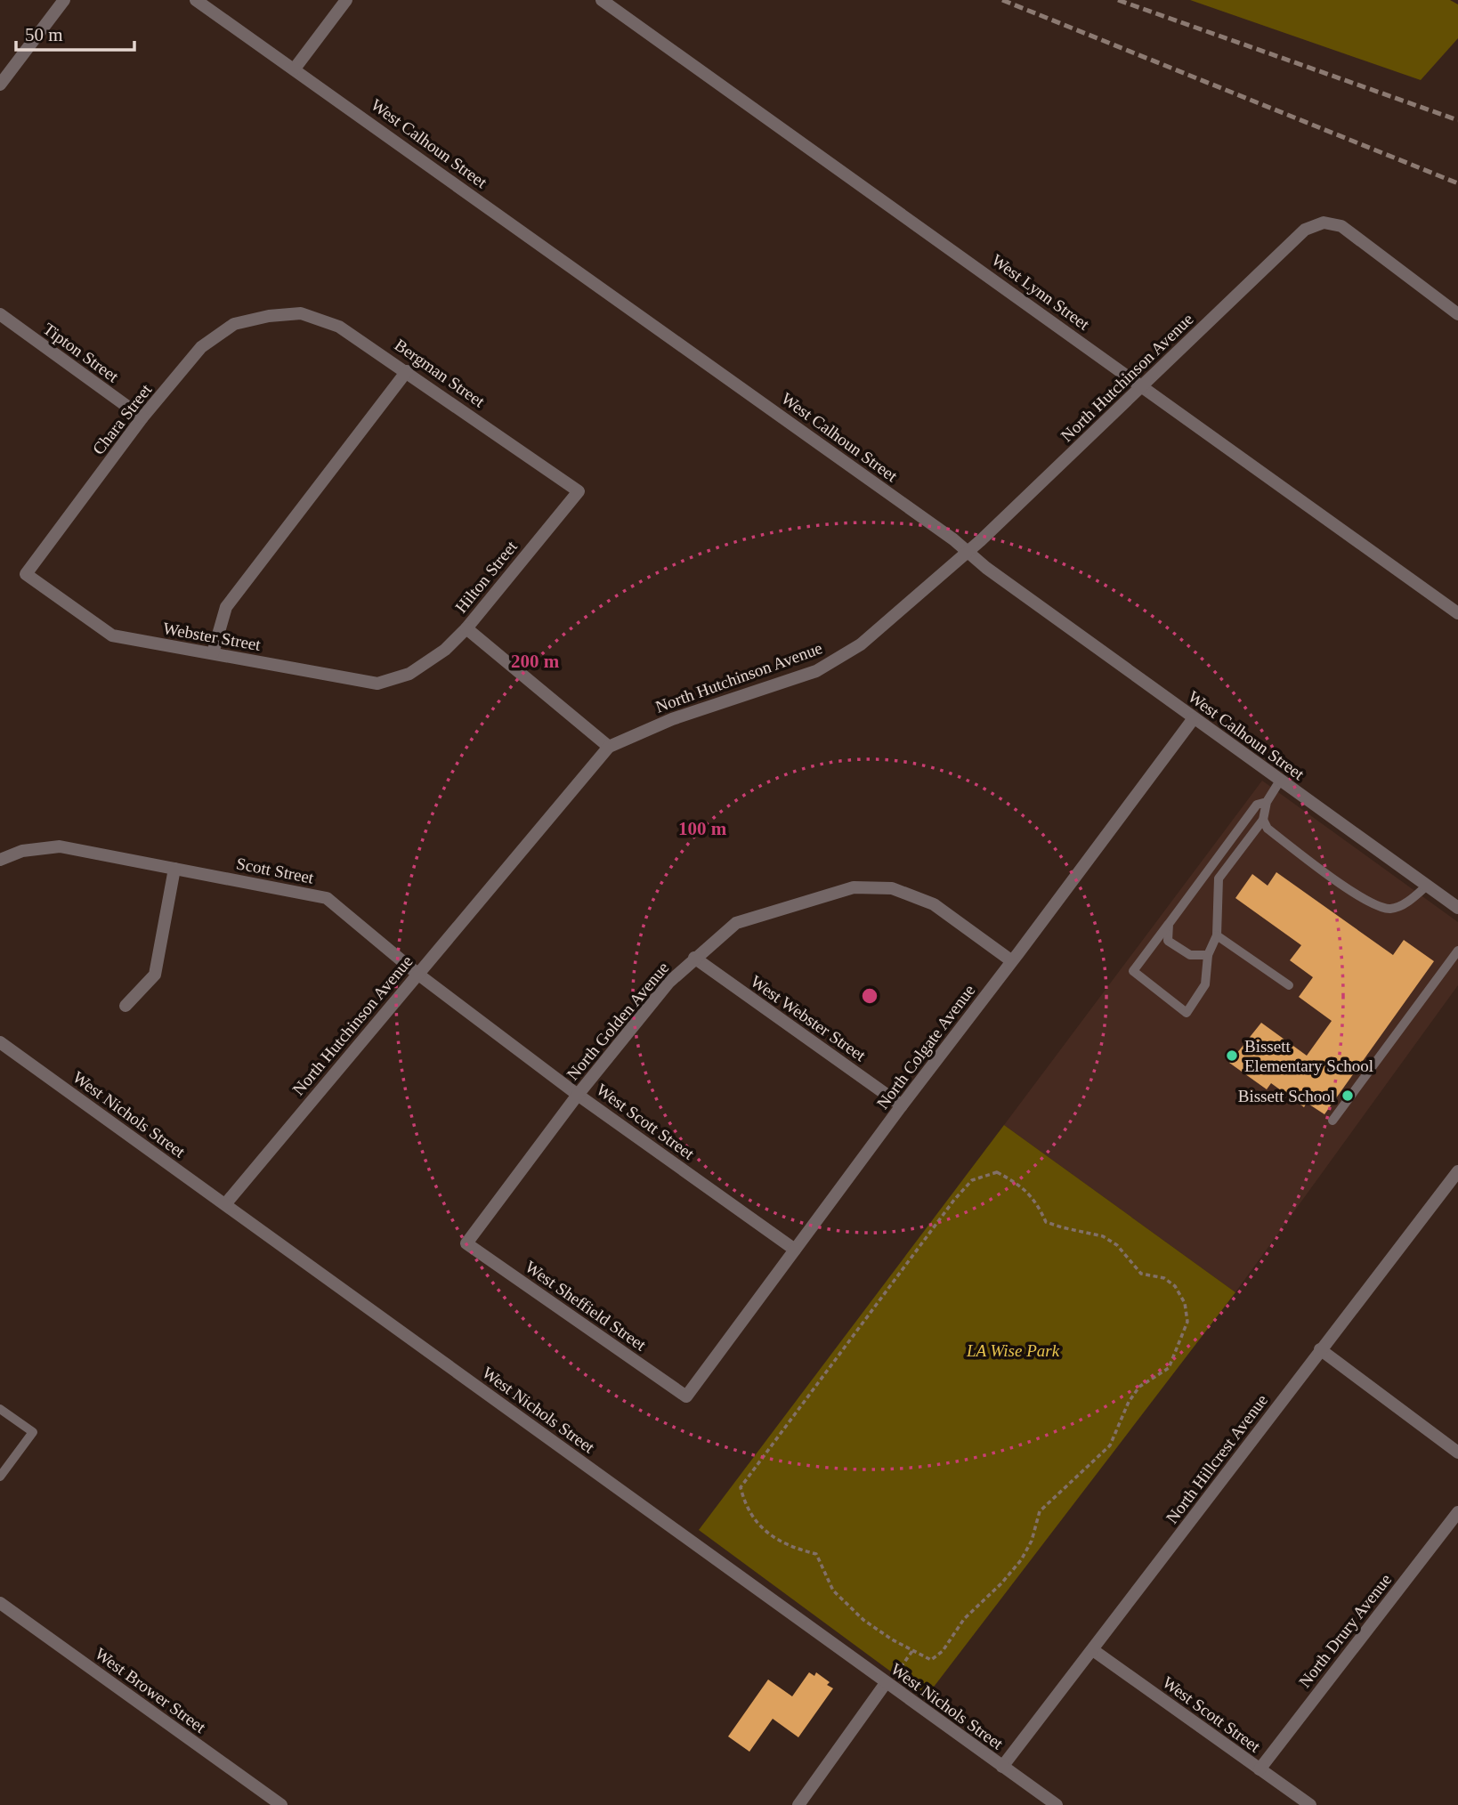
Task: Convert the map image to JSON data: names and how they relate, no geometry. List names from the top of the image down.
{
  "streets": {
    "street": [
      "West Calhoun Street",
      "West Lynn Street",
      "Tipton Street",
      "Bergman Street",
      "North Hutchinson Avenue",
      "Chara Street",
      "Hilton Street",
      "Webster Street",
      "Scott Street",
      "West Webster Street",
      "North Golden Avenue",
      "North Colgate Avenue",
      "West Nichols Street",
      "West Scott Street",
      "West Sheffield Street",
      "North Hillcrest Avenue",
      "North Drury Avenue",
      "West Brower Street"
    ]
  },
  "crossings": [
    ["West Calhoun Street", "North Hutchinson Avenue"],
    ["West Calhoun Street", "North Colgate Avenue"],
    ["West Lynn Street", "North Hutchinson Avenue"],
    ["Tipton Street", "Chara Street"],
    ["Bergman Street", "Chara Street"],
    ["Bergman Street", "Hilton Street"],
    ["North Hutchinson Avenue", "Scott Street"],
    ["North Hutchinson Avenue", "West Nichols Street"],
    ["North Hutchinson Avenue", "West Scott Street"],
    ["Chara Street", "Webster Street"],
    ["Hilton Street", "Webster Street"],
    ["Scott Street", "West Scott Street"],
    ["West Webster Street", "North Golden Avenue"],
    ["West Webster Street", "North Colgate Avenue"],
    ["North Golden Avenue", "North Colgate Avenue"],
    ["North Golden Avenue", "West Scott Street"],
    ["North Golden Avenue", "West Sheffield Street"],
    ["North Colgate Avenue", "West Scott Street"],
    ["North Colgate Avenue", "West Sheffield Street"],
    ["West Nichols Street", "North Hillcrest Avenue"],
    ["West Scott Street", "North Hillcrest Avenue"],
    ["West Scott Street", "North Drury Avenue"]
  ],
  "parks": ["LA Wise Park"],
  "places": ["Bissett Elementary School", "Bissett School"],
  "scale_bar": "50 m",
  "rings": ["200 m", "100 m"]
}
